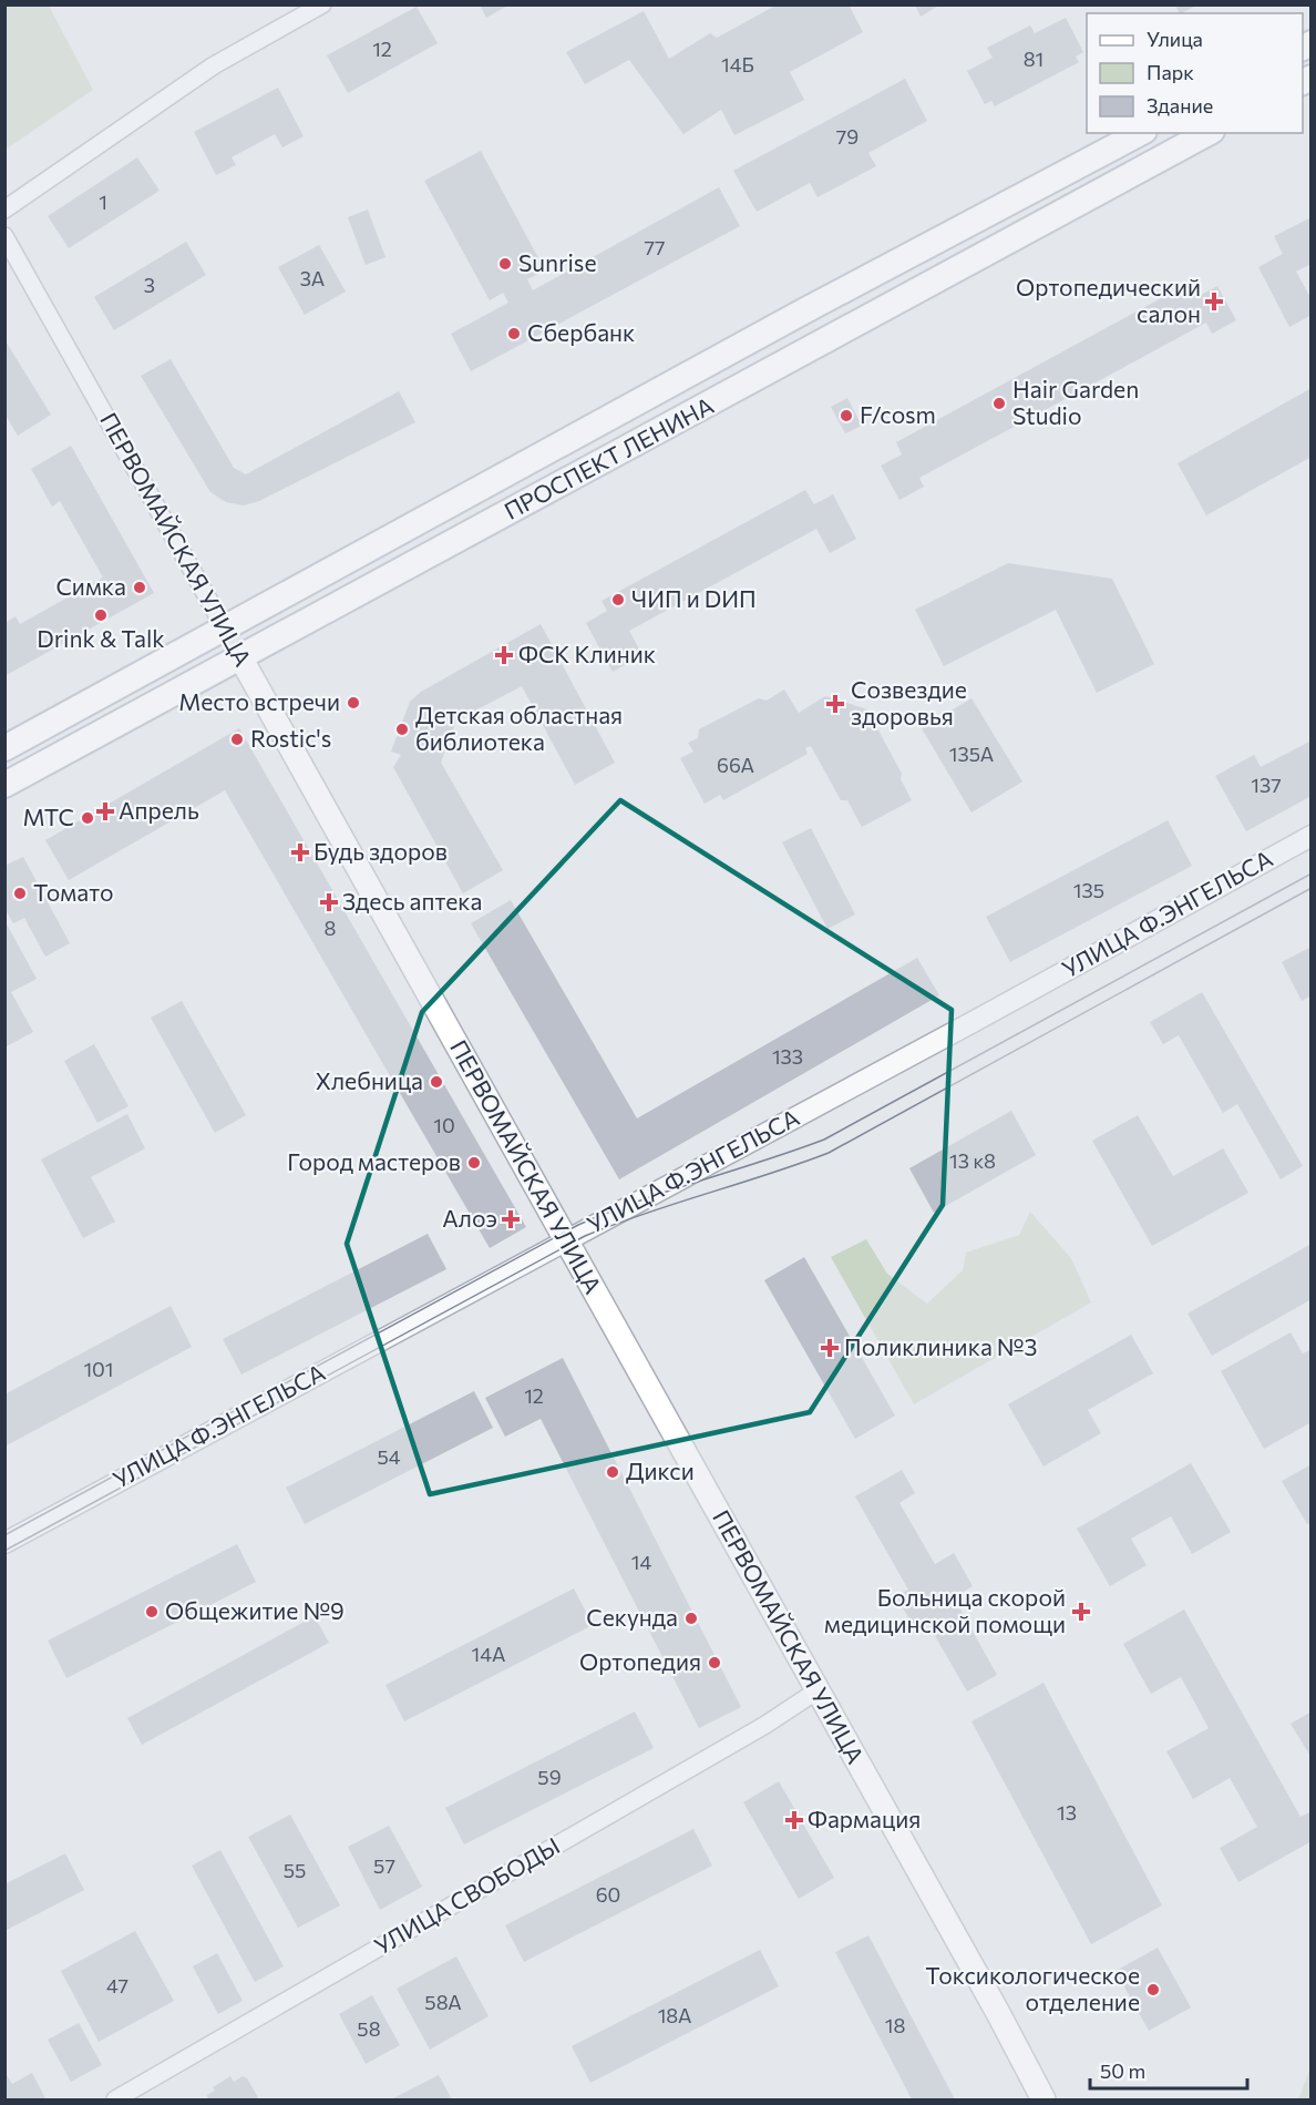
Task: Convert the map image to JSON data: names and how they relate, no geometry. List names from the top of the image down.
{
  "streets": {
    "main road": ["ПРОСПЕКТ ЛЕНИНА", "ПЕРВОМАЙСКАЯ УЛИЦА"],
    "street": ["УЛИЦА Ф.ЭНГЕЛЬСА", "УЛИЦА СВОБОДЫ"]
  },
  "crossings": [
    ["ПРОСПЕКТ ЛЕНИНА", "ПЕРВОМАЙСКАЯ УЛИЦА"],
    ["ПЕРВОМАЙСКАЯ УЛИЦА", "УЛИЦА Ф.ЭНГЕЛЬСА"],
    ["ПЕРВОМАЙСКАЯ УЛИЦА", "УЛИЦА СВОБОДЫ"]
  ],
  "places": {
    "other": [
      "Sunrise",
      "Сбербанк",
      "Hair Garden Studio",
      "F/cosm",
      "Симка",
      "ЧИП и DИП",
      "Drink & Talk",
      "Место встречи",
      "Детская областная библиотека",
      "Rostic's",
      "МТС",
      "Томато",
      "Хлебница",
      "Город мастеров",
      "Дикси",
      "Общежитие №9",
      "Секунда",
      "Ортопедия",
      "Токсикологическое отделение"
    ],
    "health": [
      "Ортопедический салон",
      "ФСК Клиник",
      "Созвездие здоровья",
      "Апрель",
      "Будь здоров",
      "Здесь аптека",
      "Алоэ",
      "Поликлиника №3",
      "Больница скорой медицинской помощи",
      "Фармация"
    ]
  },
  "house_numbers": [
    "12",
    "81",
    "14Б",
    "79",
    "1",
    "77",
    "3А",
    "3",
    "135А",
    "66А",
    "137",
    "135",
    "8",
    "133",
    "10",
    "13 к8",
    "101",
    "12",
    "54",
    "14",
    "14А",
    "59",
    "13",
    "57",
    "55",
    "60",
    "47",
    "58А",
    "18А",
    "18",
    "58"
  ],
  "legend": ["Улица", "Парк", "Здание"],
  "scale_bar": "50 m"
}
